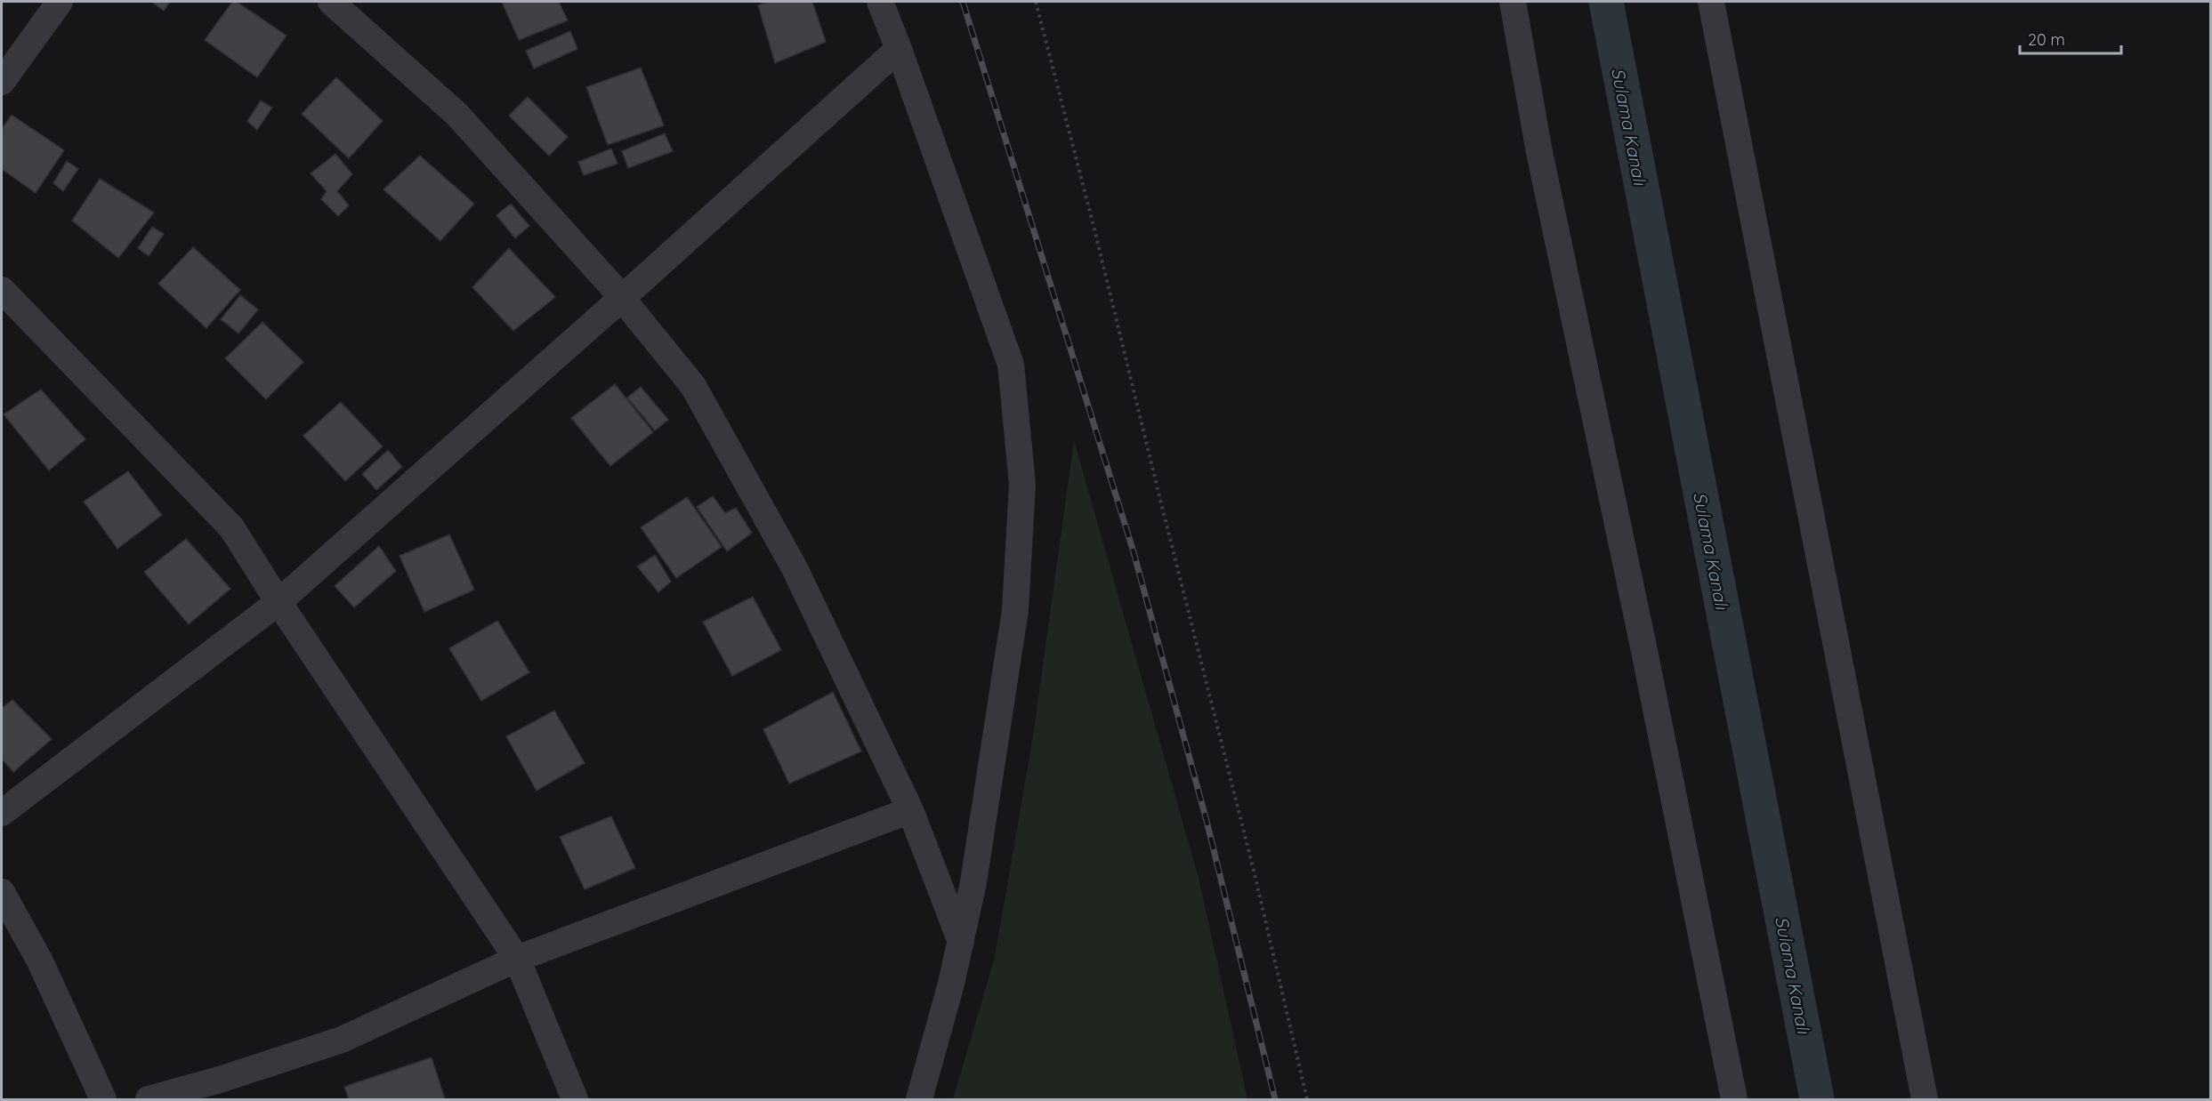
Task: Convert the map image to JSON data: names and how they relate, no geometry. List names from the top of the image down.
{
  "water": ["Sulama Kanalı"],
  "scale_bar": "20 m"
}
